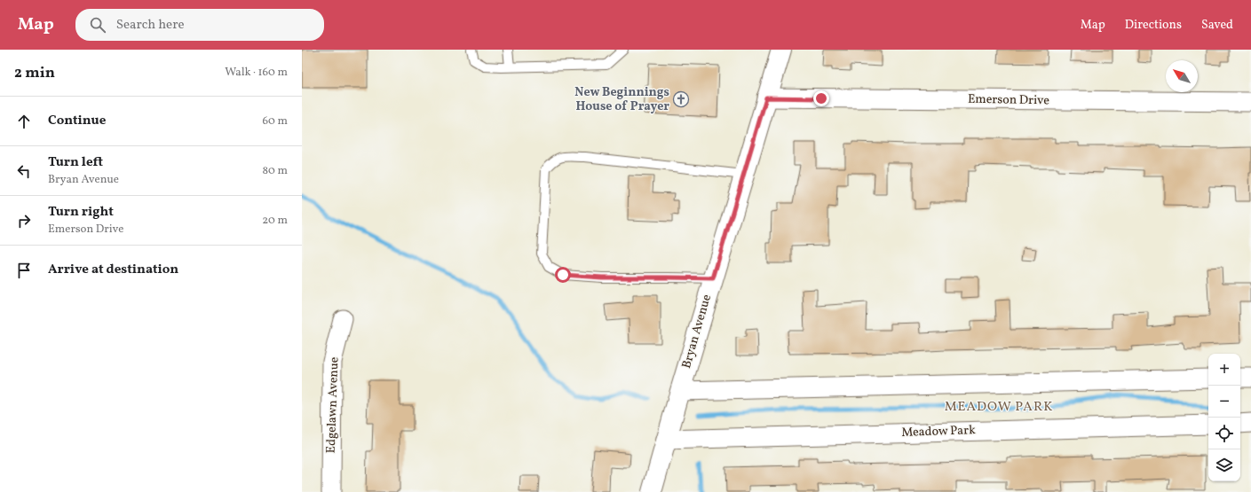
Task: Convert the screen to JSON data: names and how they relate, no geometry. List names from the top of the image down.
{
  "streets": {
    "street": [
      "Emerson Drive",
      "Bryan Avenue",
      "Edgelawn Avenue",
      "Meadow Park"
    ]
  },
  "crossings": [
    ["Emerson Drive", "Bryan Avenue"],
    ["Bryan Avenue", "Meadow Park"]
  ],
  "districts": ["MEADOW PARK"],
  "places": {
    "church": ["New Beginnings House of Prayer"]
  },
  "north": "top left",
  "page": {
    "header": "Map",
    "search": "Search here",
    "nav": ["Map", "Directions", "Saved"],
    "heading": ["2 min", "Walk · 160 m"],
    "list": [
      ["Continue", "60 m"],
      ["Turn left", "Bryan Avenue", "80 m"],
      ["Turn right", "Emerson Drive", "20 m"],
      "Arrive at destination"
    ],
    "map_buttons": ["+", "−"]
  }
}
